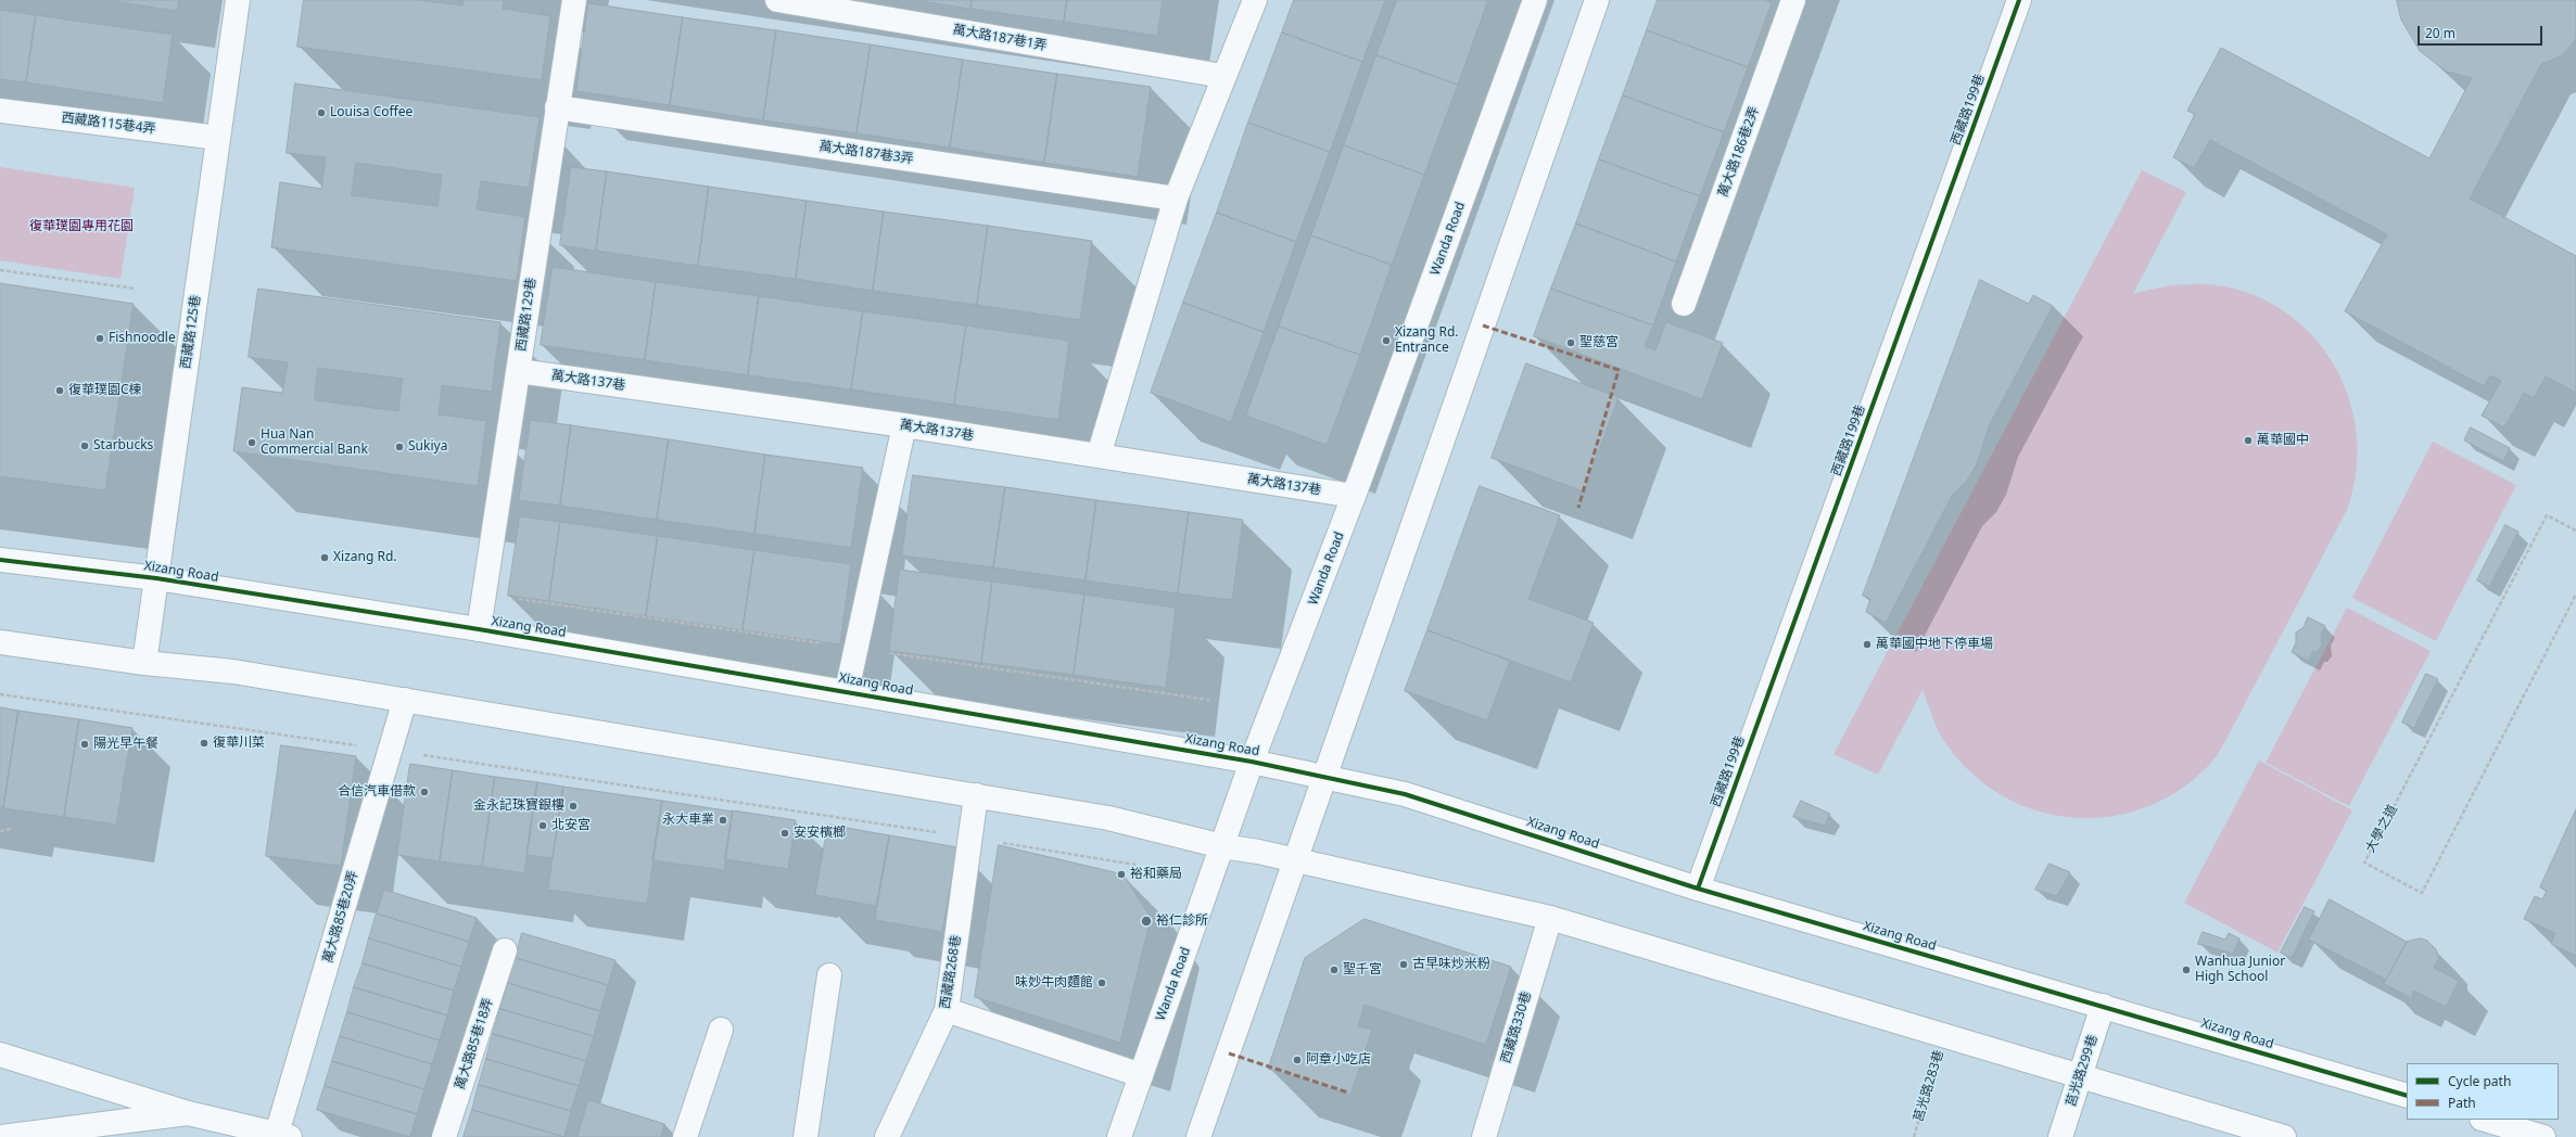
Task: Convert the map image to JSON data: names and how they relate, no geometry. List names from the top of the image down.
{
  "streets": {
    "street": [
      "萬大路187巷1弄",
      "西藏路199巷",
      "西藏路115巷4弄",
      "萬大路186巷2弄",
      "萬大路187巷3弄",
      "Wanda Road",
      "西藏路129巷",
      "西藏路125巷",
      "萬大路137巷",
      "Xizang Road",
      "萬大路85巷20弄",
      "西藏路268巷",
      "西藏路330巷",
      "萬大路85巷18弄",
      "莒光路299巷"
    ],
    "path": ["大學之道", "莒光路283巷"]
  },
  "crossings": [
    ["西藏路199巷", "Xizang Road"],
    ["西藏路115巷4弄", "西藏路125巷"],
    ["萬大路187巷3弄", "西藏路129巷"],
    ["Wanda Road", "萬大路137巷"],
    ["Wanda Road", "Xizang Road"],
    ["西藏路129巷", "萬大路137巷"],
    ["西藏路129巷", "Xizang Road"],
    ["西藏路125巷", "Xizang Road"],
    ["Xizang Road", "莒光路299巷"]
  ],
  "parks": ["復華璞園專用花園"],
  "places": [
    "Louisa Coffee",
    "Fishnoodle",
    "Xizang Rd. Entrance",
    "聖慈宮",
    "復華璞園C棟",
    "萬華國中",
    "Hua Nan Commercial Bank",
    "Starbucks",
    "Sukiya",
    "Xizang Rd.",
    "萬華國中地下停車場",
    "復華川菜",
    "陽光早午餐",
    "合信汽車借款",
    "金永記珠寶銀樓",
    "永大車業",
    "北安宮",
    "安安檳榔",
    "裕和藥局",
    "裕仁診所",
    "古早味炒米粉",
    "聖千宮",
    "Wanhua Junior High School",
    "味妙牛肉麵館",
    "阿章小吃店"
  ],
  "legend": ["Cycle path", "Path"],
  "scale_bar": "20 m"
}
